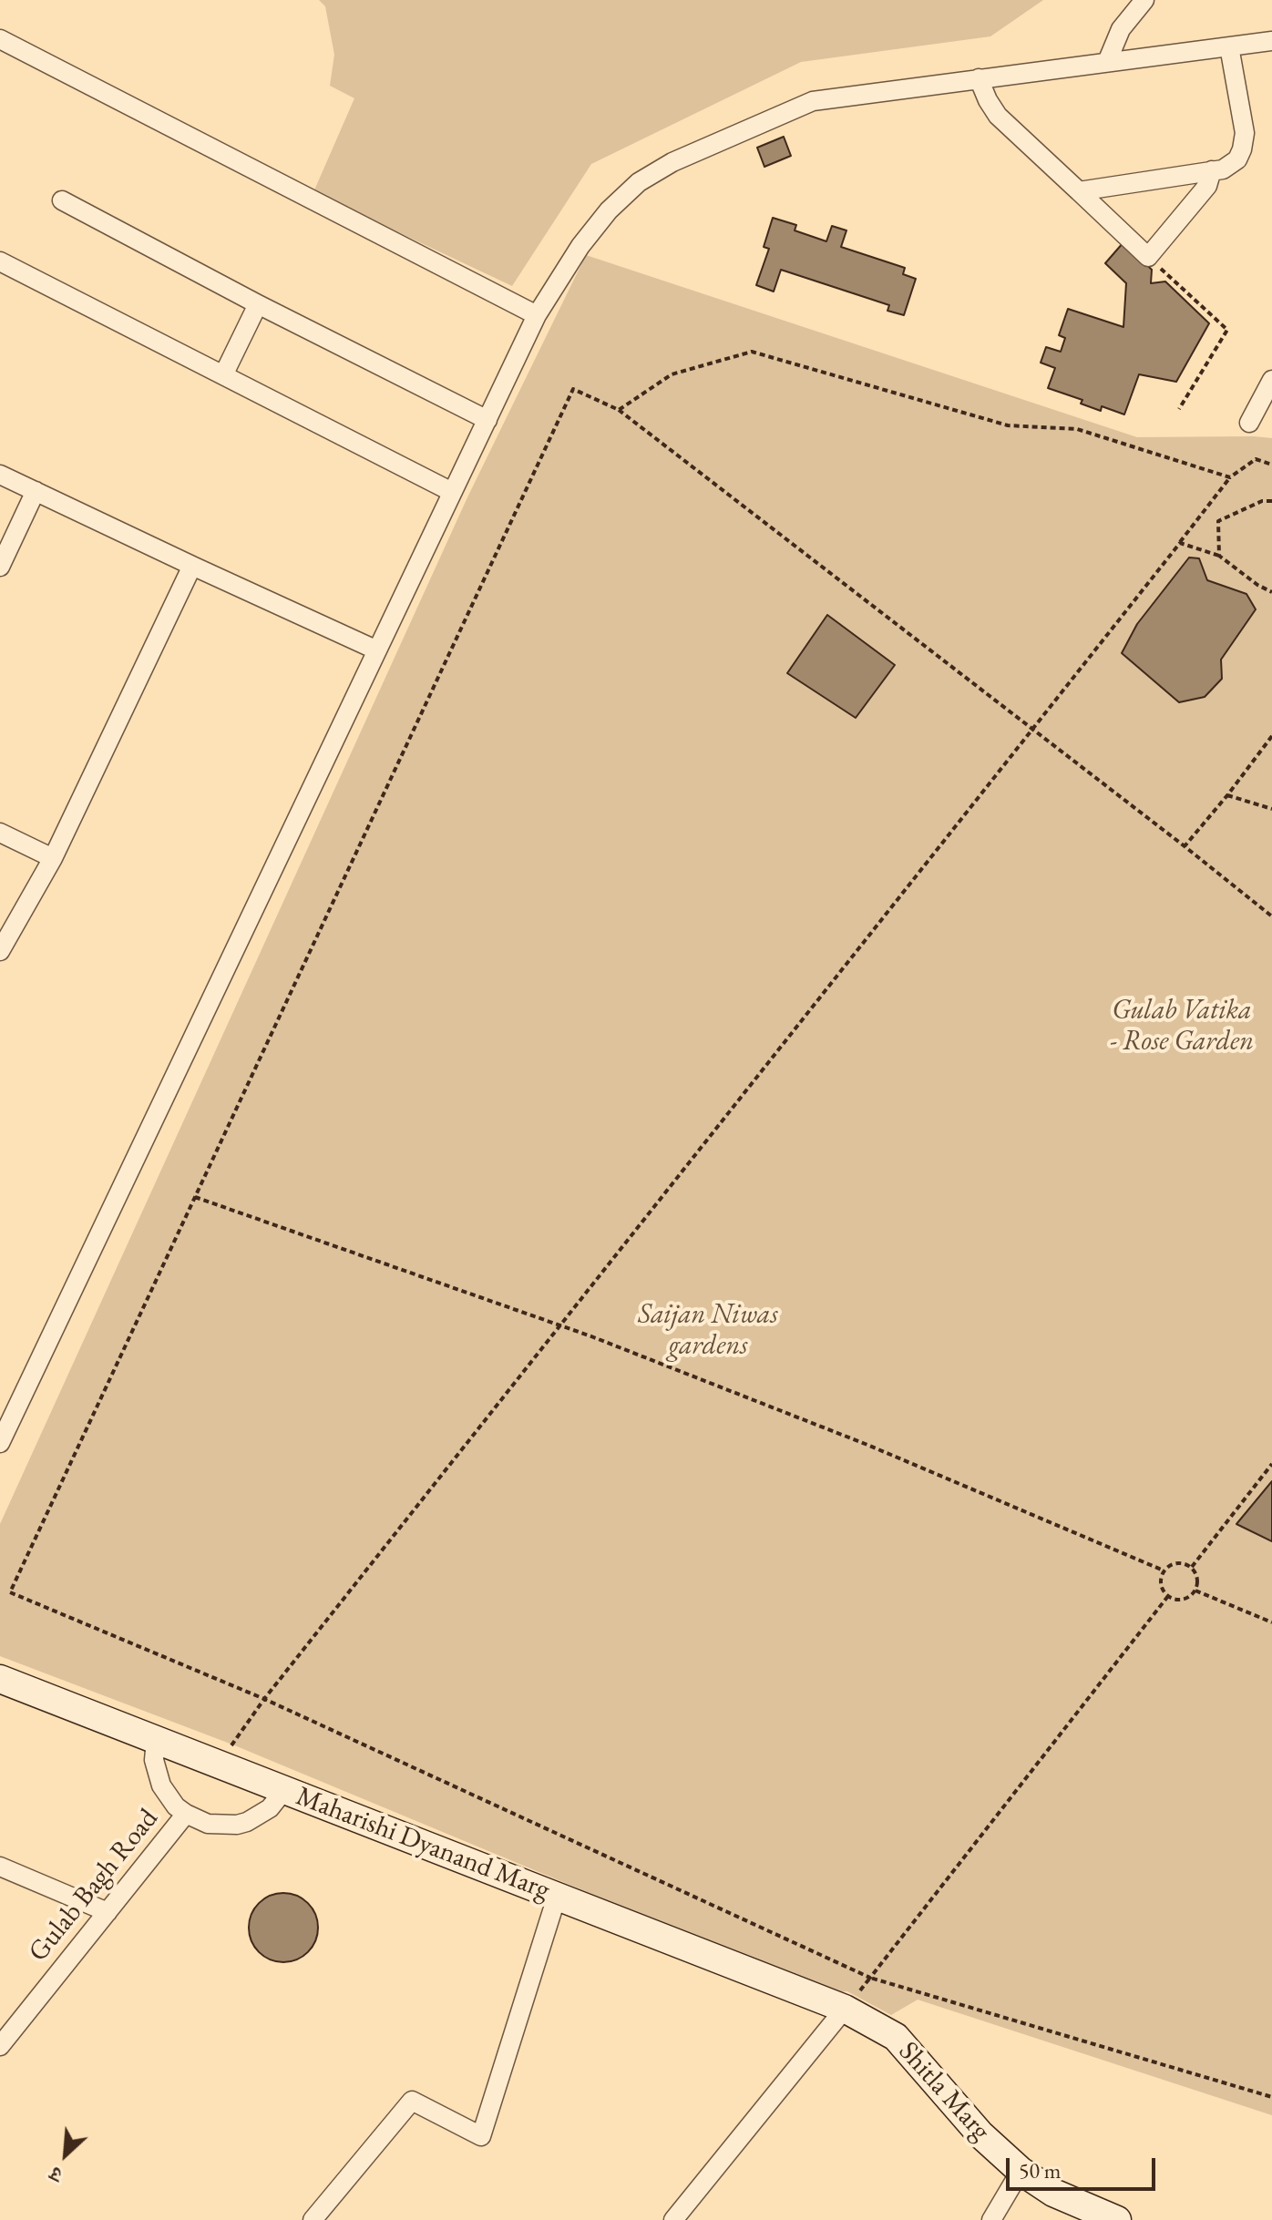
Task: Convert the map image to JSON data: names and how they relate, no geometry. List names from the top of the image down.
{
  "streets": {
    "main road": ["Maharishi Dyanand Marg", "Shitla Marg"],
    "street": ["Gulab Bagh Road"]
  },
  "crossings": [
    ["Maharishi Dyanand Marg", "Gulab Bagh Road"],
    ["Maharishi Dyanand Marg", "Shitla Marg"]
  ],
  "parks": ["Gulab Vatika - Rose Garden", "Saijan Niwas gardens"],
  "scale_bar": "50 m",
  "north": "bottom left"
}
